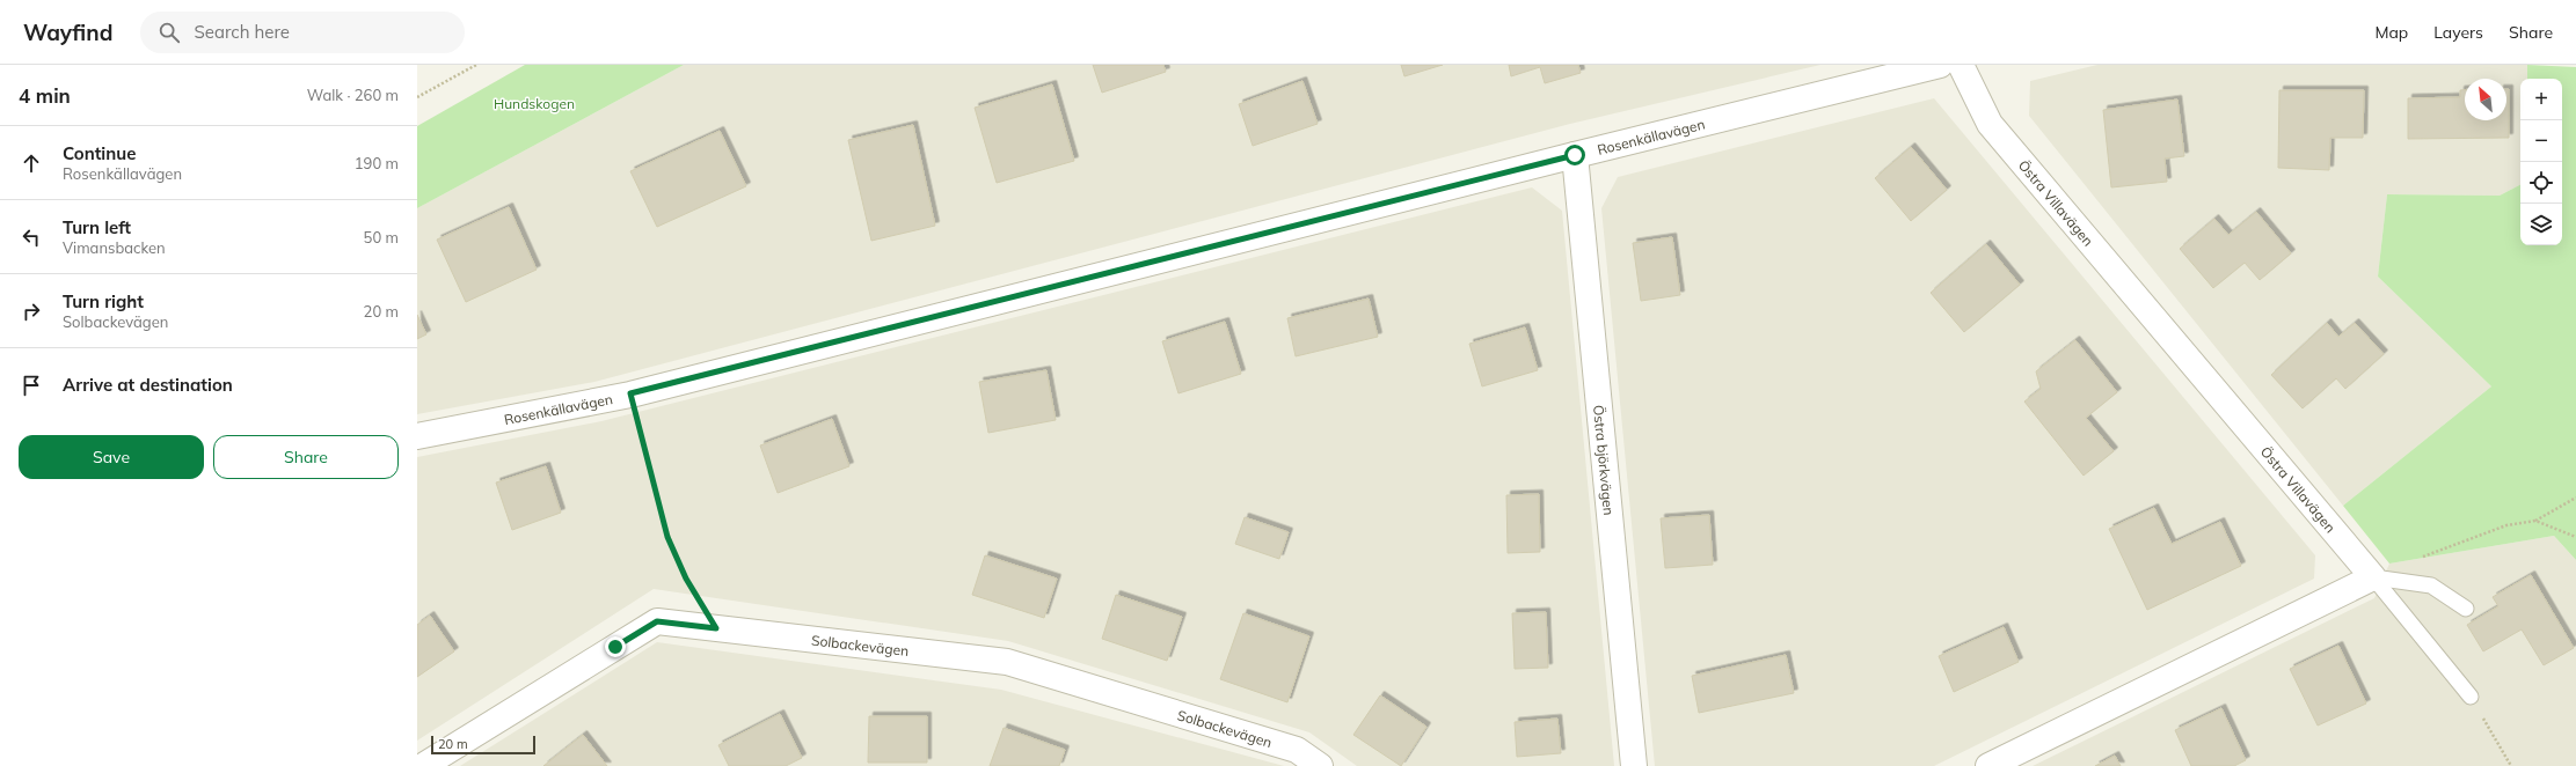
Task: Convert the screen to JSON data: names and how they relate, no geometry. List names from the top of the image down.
{
  "streets": {
    "street": [
      "Rosenkällavägen",
      "Östra Villavägen",
      "Östra björkvägen",
      "Solbackevägen"
    ]
  },
  "crossings": [
    ["Rosenkällavägen", "Östra björkvägen"]
  ],
  "parks": ["Hundskogen"],
  "scale_bar": "20 m",
  "north": "top left",
  "page": {
    "header": "Wayfind",
    "search": "Search here",
    "nav": ["Map", "Layers", "Share"],
    "heading": ["4 min", "Walk · 260 m"],
    "map_buttons": ["+", "−"],
    "list": [
      ["Continue", "Rosenkällavägen", "190 m"],
      ["Turn left", "Vimansbacken", "50 m"],
      ["Turn right", "Solbackevägen", "20 m"],
      "Arrive at destination"
    ],
    "buttons": ["Save", "Share"],
    "scale": "20 m"
  }
}
